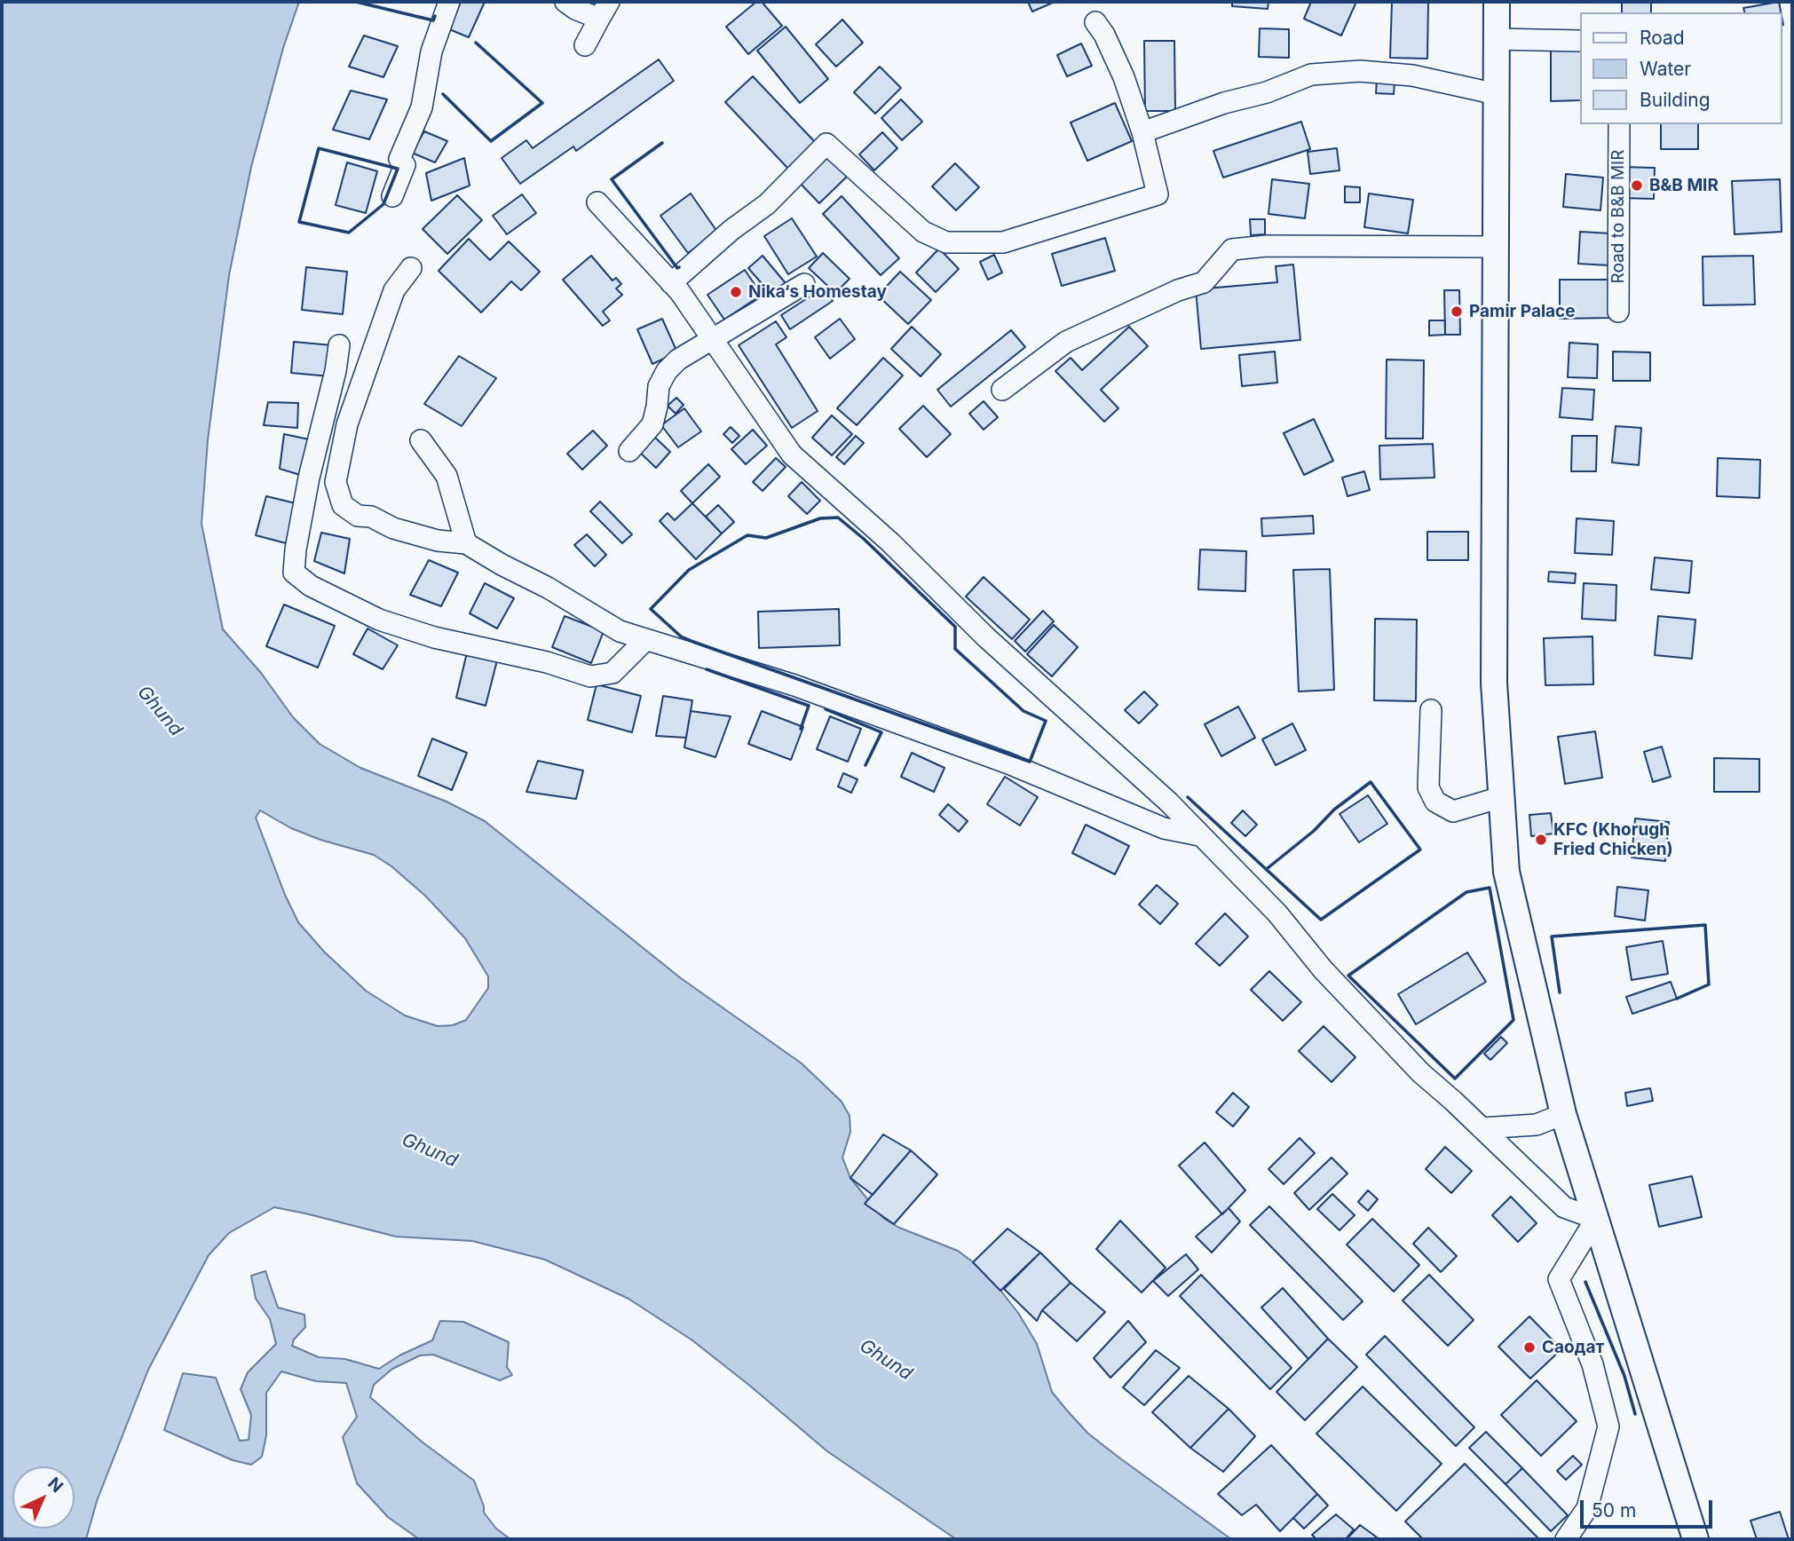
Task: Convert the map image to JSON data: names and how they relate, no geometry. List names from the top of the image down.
{
  "streets": {
    "street": ["Road to B&B MIR"]
  },
  "water": ["Ghund"],
  "places": [
    "B&B MIR",
    "Nika‘s Homestay",
    "Pamir Palace",
    "KFC (Khorugh Fried Chicken)",
    "Саодат"
  ],
  "legend": ["Road", "Water", "Building"],
  "scale_bar": "50 m",
  "north": "top right"
}
